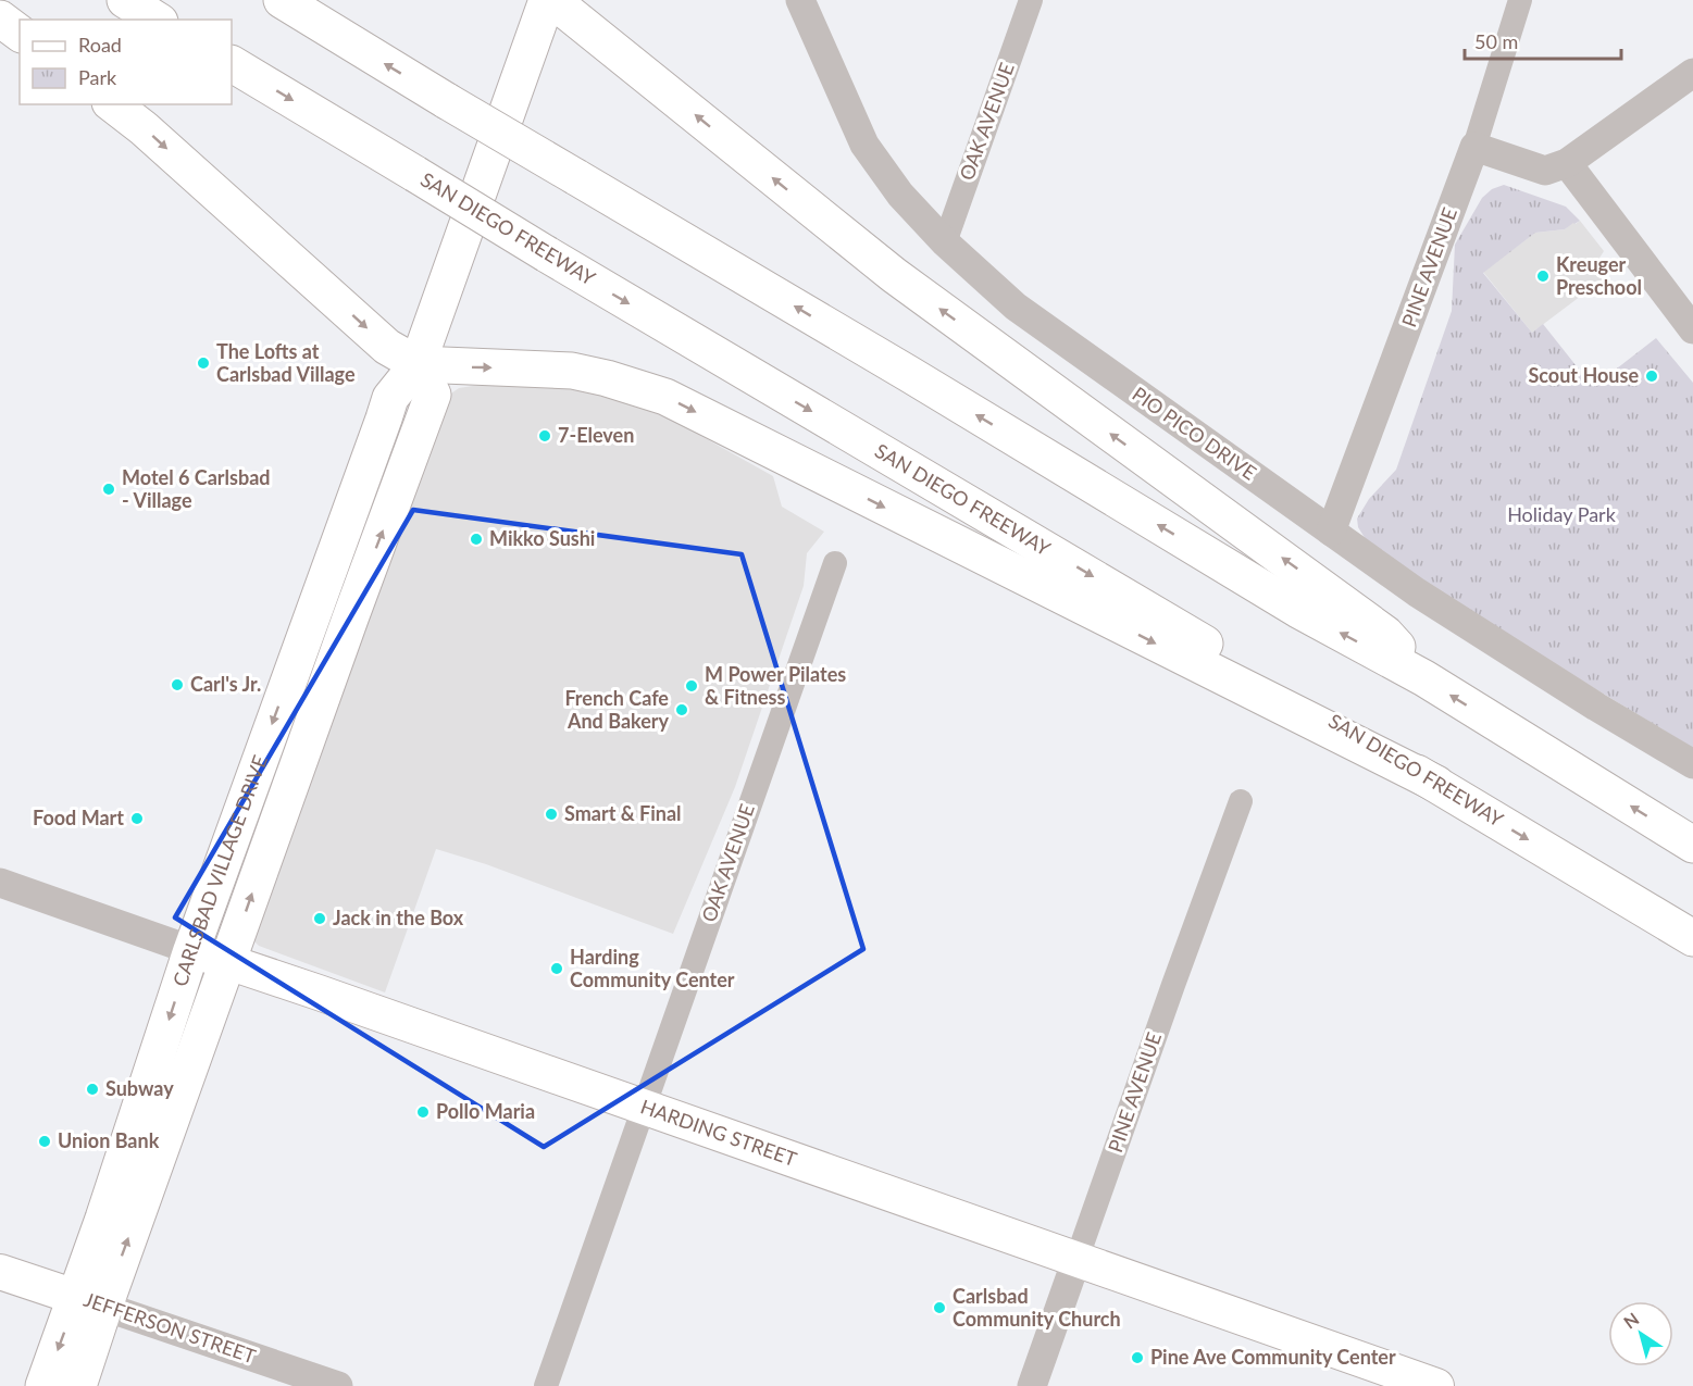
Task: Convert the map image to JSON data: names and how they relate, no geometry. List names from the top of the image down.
{
  "streets": {
    "main road": [
      "SAN DIEGO FREEWAY",
      "CARLSBAD VILLAGE DRIVE",
      "HARDING STREET",
      "JEFFERSON STREET"
    ],
    "street": ["OAK AVENUE", "PINE AVENUE", "PIO PICO DRIVE"]
  },
  "crossings": [
    ["OAK AVENUE", "PIO PICO DRIVE"],
    ["OAK AVENUE", "HARDING STREET"],
    ["PINE AVENUE", "PIO PICO DRIVE"],
    ["PINE AVENUE", "HARDING STREET"],
    ["CARLSBAD VILLAGE DRIVE", "HARDING STREET"],
    ["CARLSBAD VILLAGE DRIVE", "JEFFERSON STREET"]
  ],
  "parks": ["Holiday Park"],
  "places": [
    "Kreuger Preschool",
    "The Lofts at Carlsbad Village",
    "Scout House",
    "7-Eleven",
    "Motel 6 Carlsbad - Village",
    "Mikko Sushi",
    "Carl's Jr.",
    "M Power Pilates & Fitness",
    "French Cafe And Bakery",
    "Smart & Final",
    "Food Mart",
    "Jack in the Box",
    "Harding Community Center",
    "Subway",
    "Pollo Maria",
    "Union Bank",
    "Carlsbad Community Church",
    "Pine Ave Community Center"
  ],
  "legend": ["Road", "Park"],
  "scale_bar": "50 m",
  "north": "top left"
}
